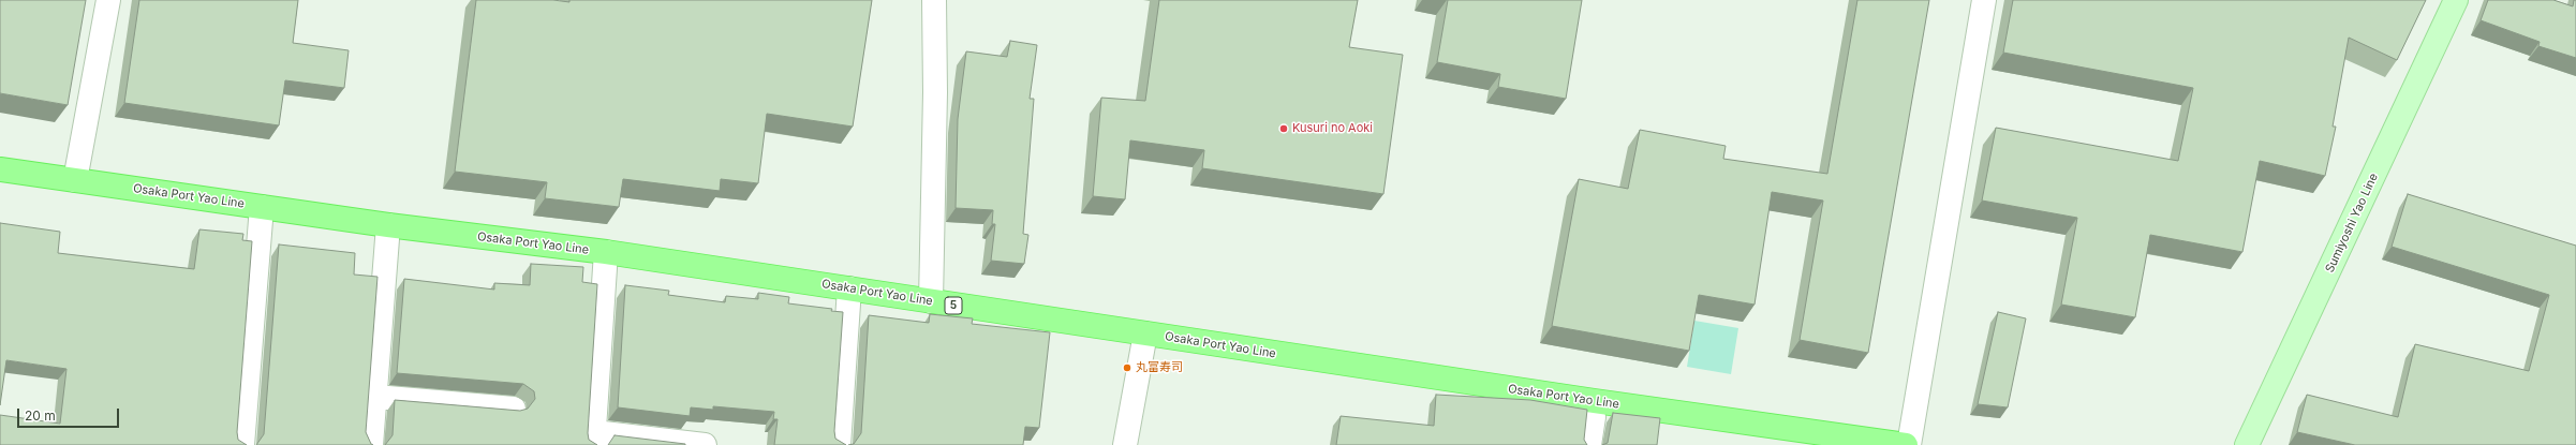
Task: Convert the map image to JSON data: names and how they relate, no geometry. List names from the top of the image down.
{
  "streets": {
    "main road": ["Osaka Port Yao Line", "Sumiyoshi Yao Line", "5"]
  },
  "places": ["Kusuri no Aoki", "丸富寿司"],
  "scale_bar": "20 m"
}
